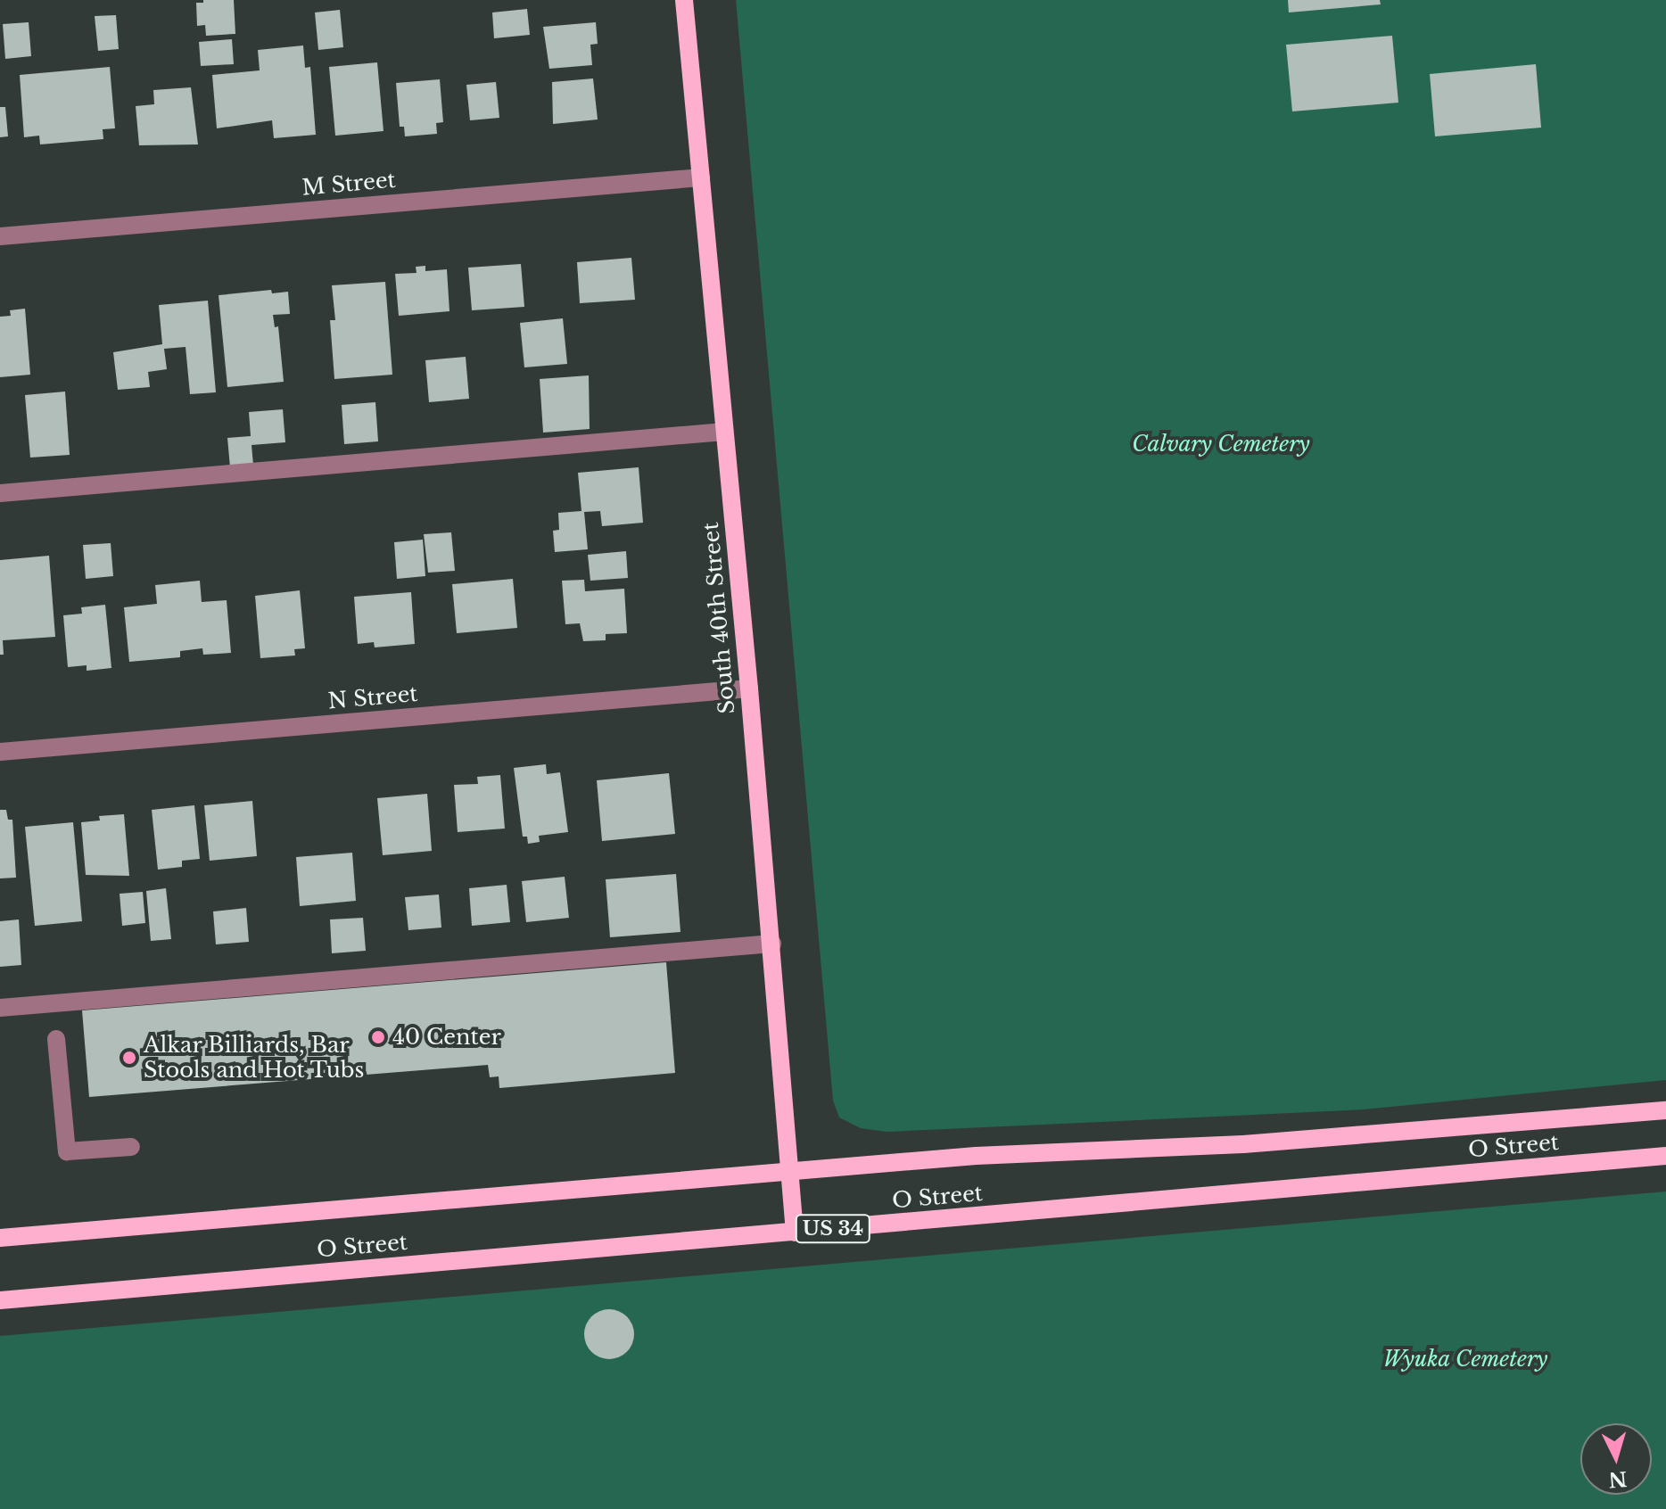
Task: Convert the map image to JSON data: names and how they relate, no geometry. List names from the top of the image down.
{
  "streets": {
    "main road": ["South 40th Street", "O Street", "US 34"],
    "street": ["M Street", "N Street"]
  },
  "crossings": [
    ["M Street", "South 40th Street"],
    ["South 40th Street", "N Street"],
    ["South 40th Street", "O Street"]
  ],
  "parks": ["Calvary Cemetery", "Wyuka Cemetery"],
  "places": ["40 Center", "Alkar Billiards, Bar Stools and Hot Tubs"],
  "north": "bottom"
}
